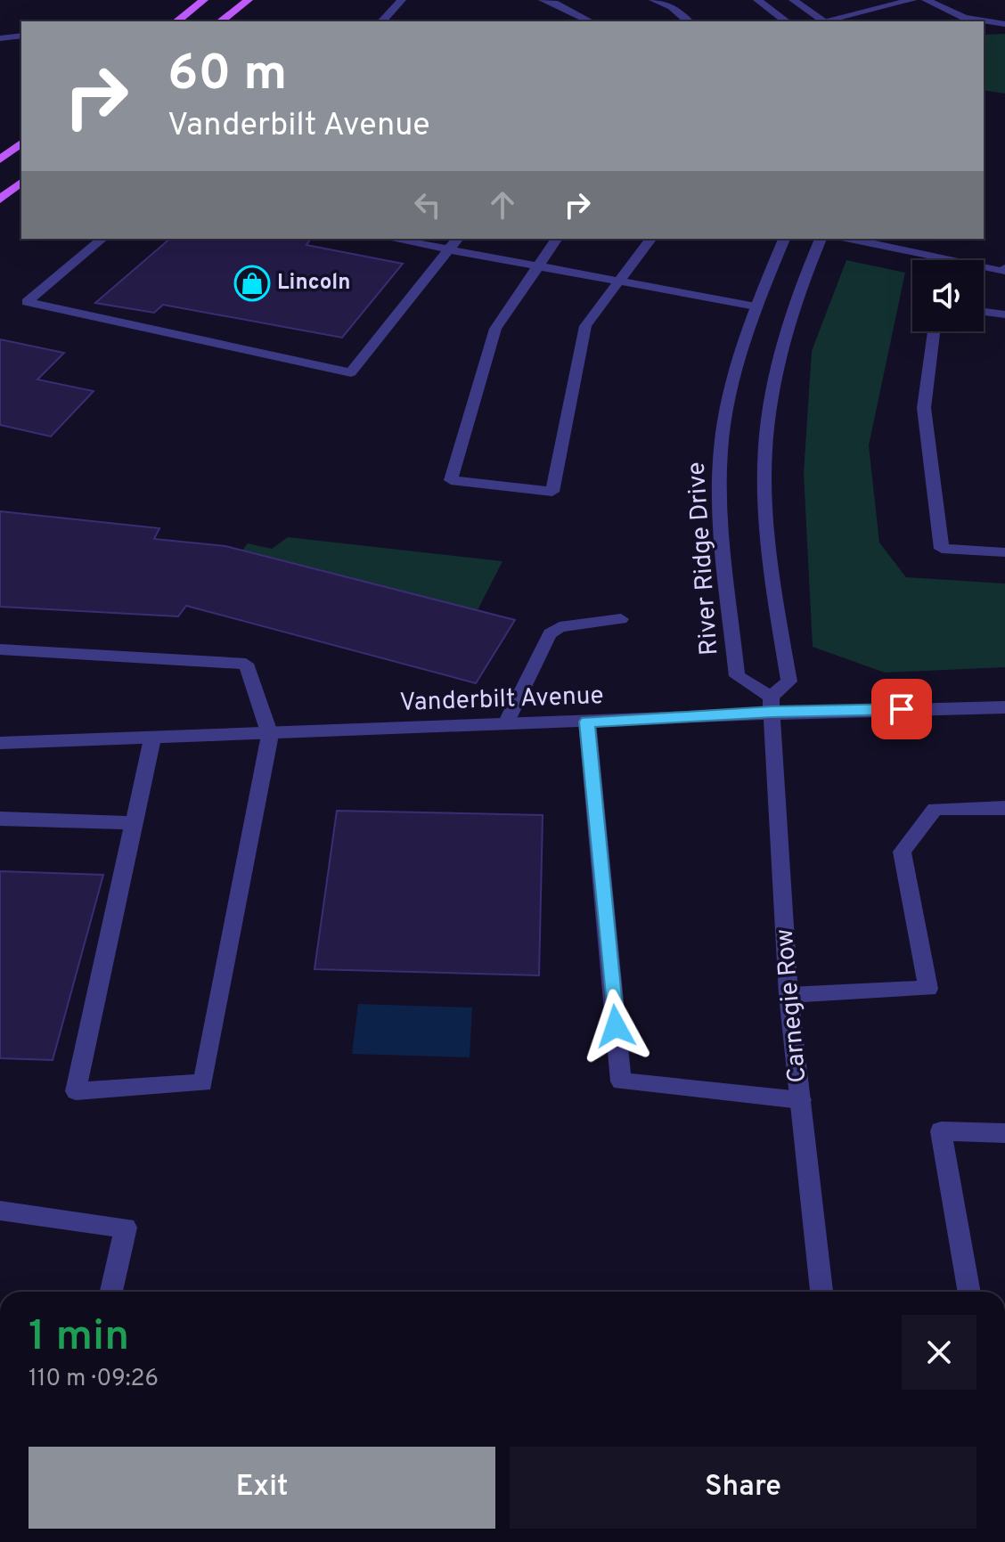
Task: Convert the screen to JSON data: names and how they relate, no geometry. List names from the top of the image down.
{
  "streets": {
    "street": ["River Ridge Drive", "Vanderbilt Avenue", "Carnegie Row"]
  },
  "crossings": [
    ["River Ridge Drive", "Vanderbilt Avenue"],
    ["River Ridge Drive", "Carnegie Row"],
    ["Vanderbilt Avenue", "Carnegie Row"]
  ],
  "places": {
    "shop": ["Lincoln"]
  },
  "page": {
    "turn": ["60 m", "Vanderbilt Avenue"],
    "heading": ["1 min", "110 m · 09:26"],
    "buttons": ["Exit", "Share"]
  }
}
